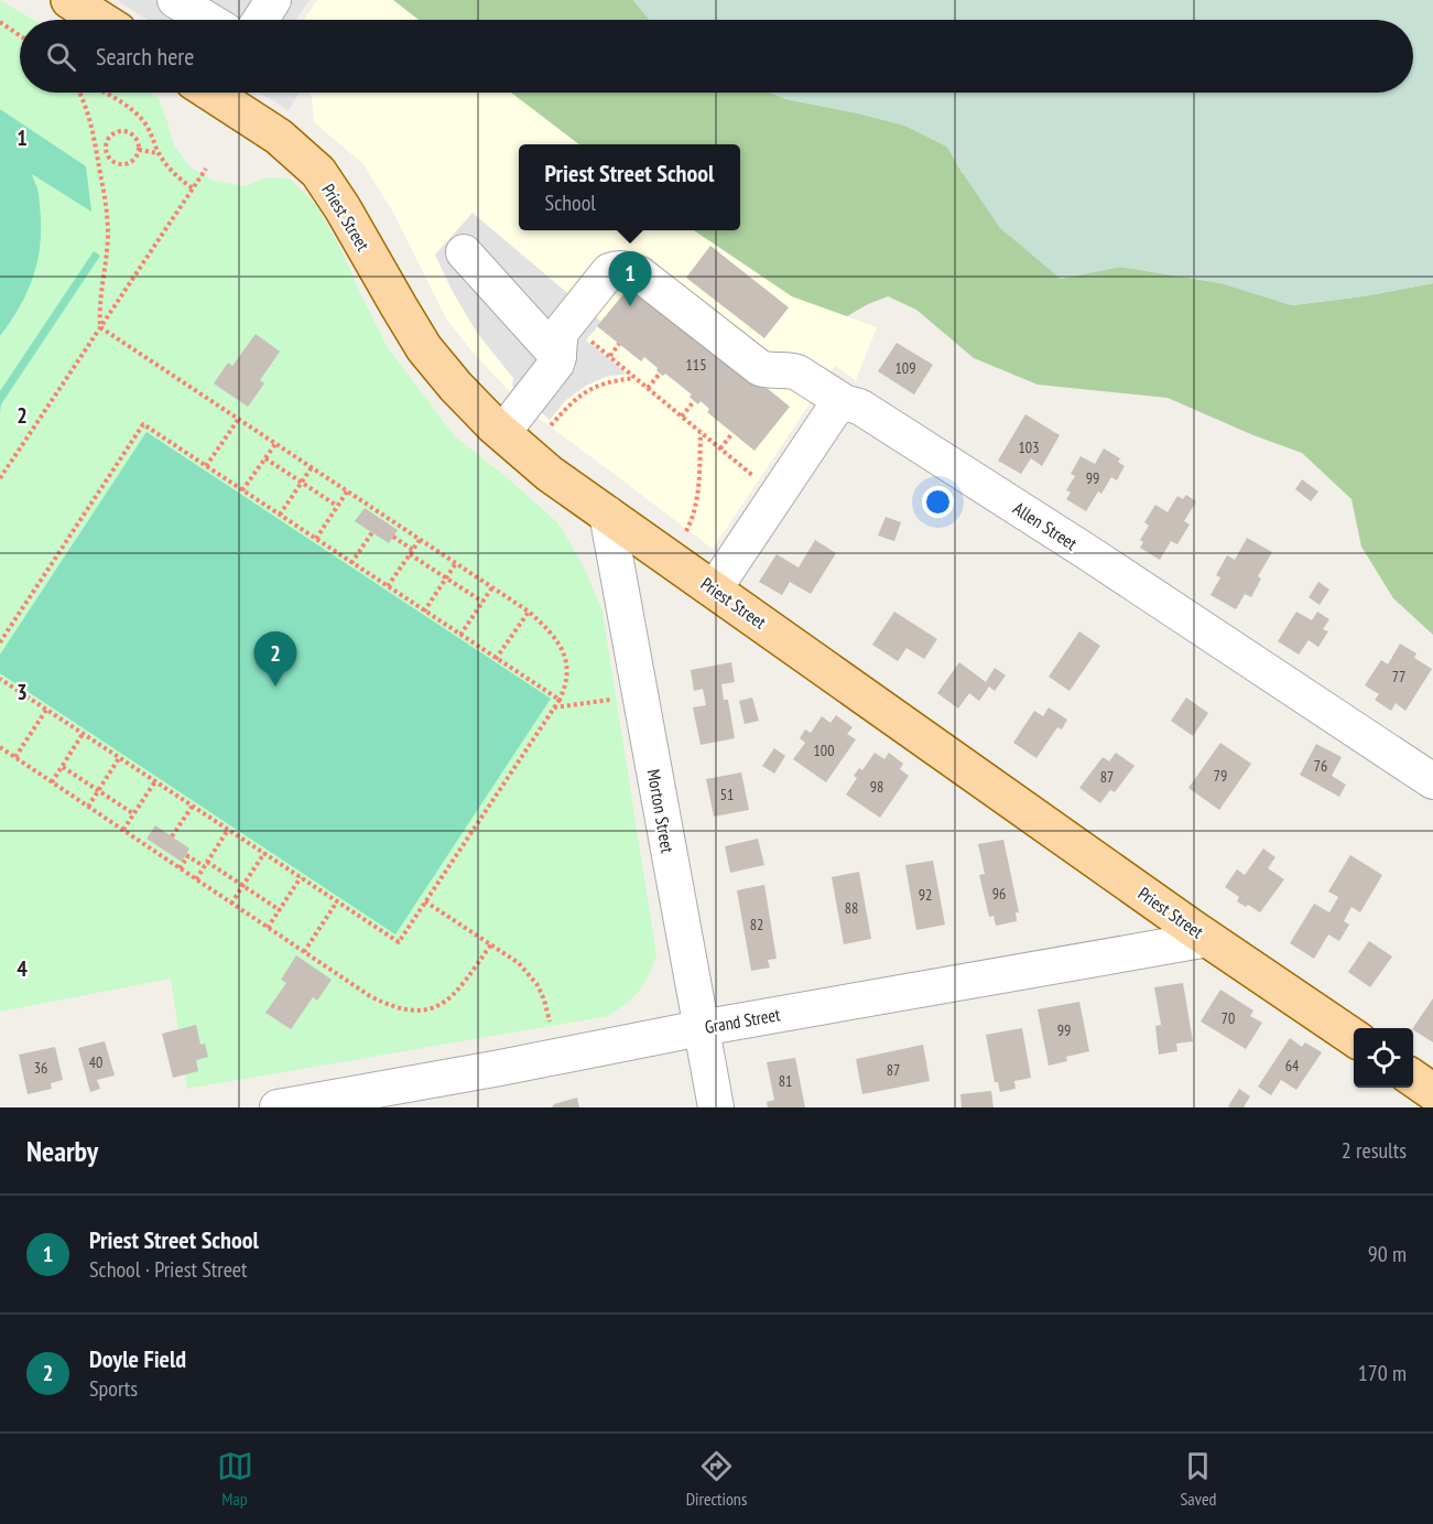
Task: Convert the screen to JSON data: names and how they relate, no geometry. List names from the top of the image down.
{
  "streets": {
    "main road": ["Priest Street"],
    "street": ["Allen Street", "Morton Street", "Grand Street"]
  },
  "crossings": [
    ["Priest Street", "Morton Street"],
    ["Priest Street", "Grand Street"],
    ["Morton Street", "Grand Street"]
  ],
  "house_numbers": [
    "115",
    "109",
    "103",
    "99",
    "77",
    "100",
    "76",
    "79",
    "87",
    "98",
    "51",
    "96",
    "92",
    "88",
    "82",
    "70",
    "99",
    "40",
    "64",
    "36",
    "87",
    "81"
  ],
  "page": {
    "search": "Search here",
    "popup": ["Priest Street School", "School"],
    "pins": ["1", "2"],
    "heading": ["Nearby", "2 results"],
    "list": [
      {
        "mark": "1",
        "name": "Priest Street School",
        "note": "School · Priest Street",
        "value": "90 m"
      },
      {
        "mark": "2",
        "name": "Doyle Field",
        "note": "Sports",
        "value": "170 m"
      }
    ],
    "nav": ["Map", "Directions", "Saved"]
  },
  "grid": {
    "rows": [
      "1",
      "2",
      "3",
      "4"
    ]
  }
}
